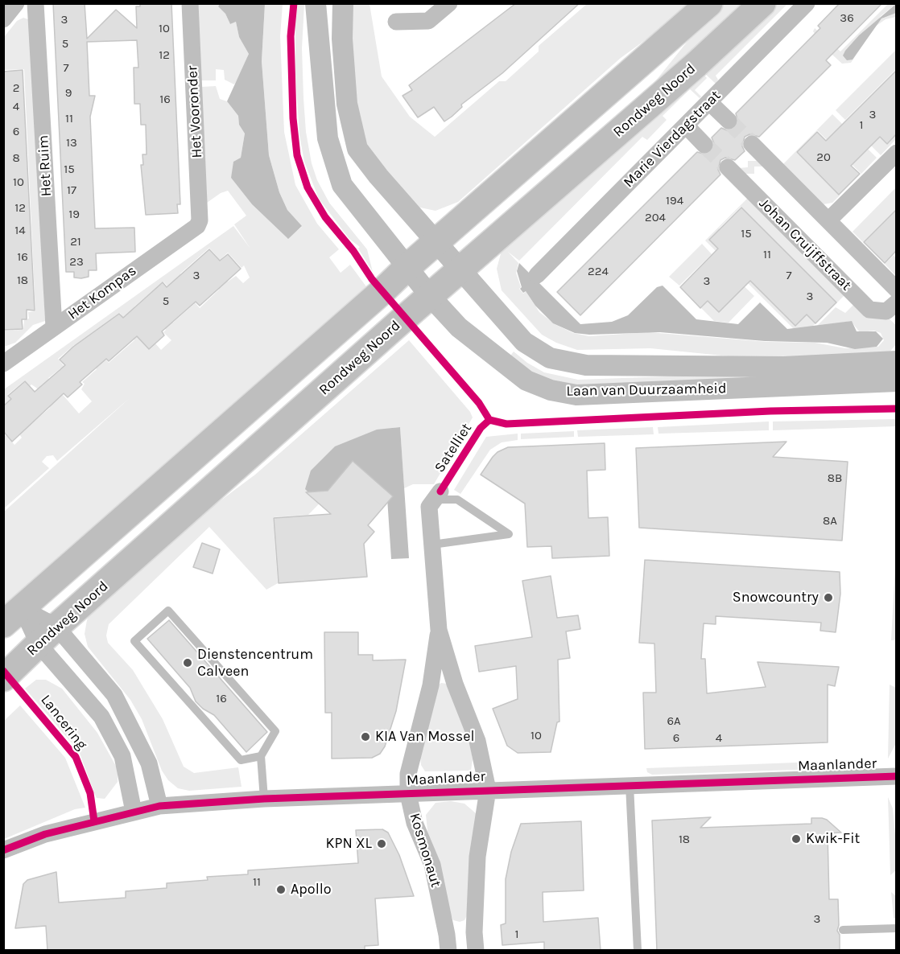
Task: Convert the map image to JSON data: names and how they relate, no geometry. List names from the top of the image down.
{
  "streets": {
    "main road": ["Rondweg Noord"],
    "street": [
      "Het Vooronder",
      "Marie Vierdagstraat",
      "Het Ruim",
      "Johan Cruijffstraat",
      "Het Kompas",
      "Laan van Duurzaamheid",
      "Maanlander",
      "Kosmonaut"
    ],
    "cycle path": ["Satelliet", "Lancering"]
  },
  "crossings": [
    ["Rondweg Noord", "Laan van Duurzaamheid"],
    ["Het Vooronder", "Het Kompas"],
    ["Het Ruim", "Het Kompas"],
    ["Maanlander", "Kosmonaut"]
  ],
  "places": [
    "Snowcountry",
    "Dienstencentrum Calveen",
    "KIA Van Mossel",
    "Kwik-Fit",
    "KPN XL",
    "Apollo"
  ],
  "house_numbers": [
    "36",
    "3",
    "10",
    "5",
    "12",
    "7",
    "2",
    "9",
    "16",
    "4",
    "3",
    "11",
    "1",
    "6",
    "13",
    "20",
    "8",
    "15",
    "10",
    "17",
    "194",
    "12",
    "19",
    "204",
    "14",
    "15",
    "21",
    "11",
    "16",
    "23",
    "224",
    "3",
    "7",
    "18",
    "3",
    "3",
    "5",
    "8B",
    "8A",
    "16",
    "6A",
    "10",
    "6",
    "4",
    "18",
    "11",
    "3",
    "1"
  ]
}
